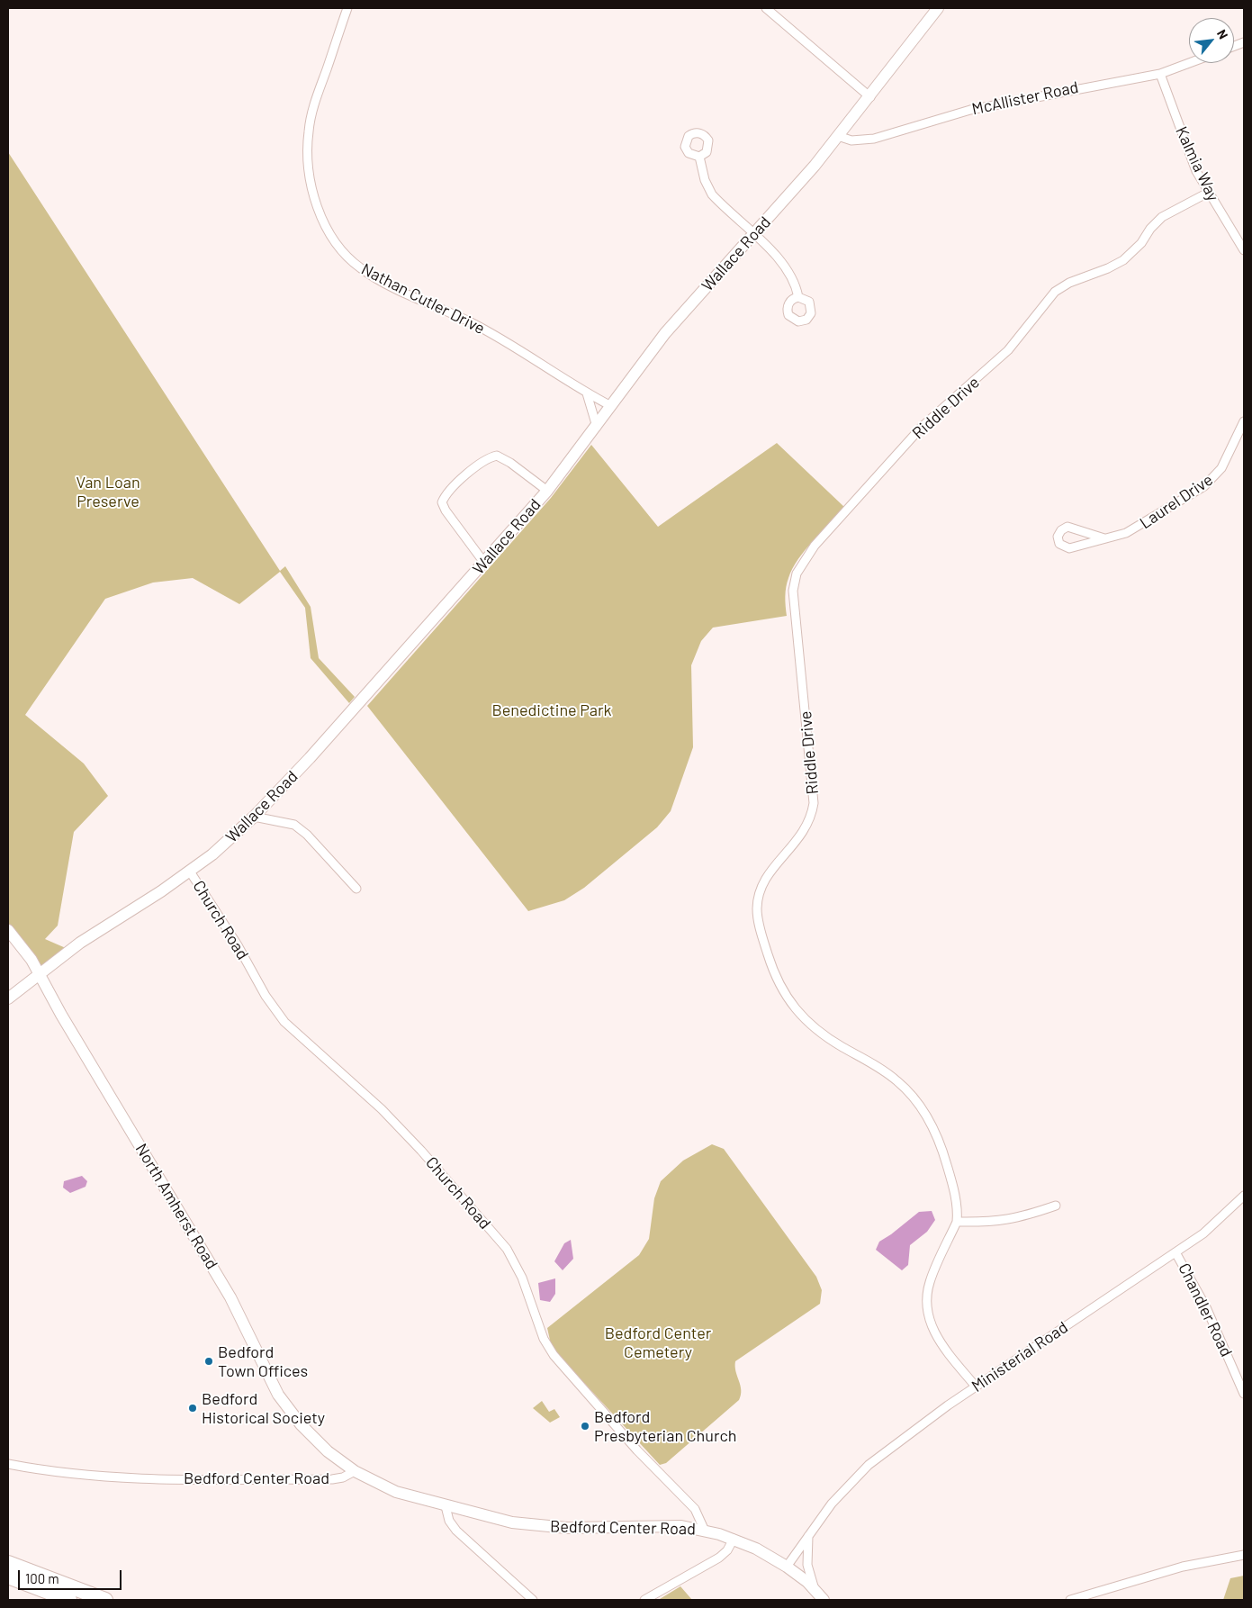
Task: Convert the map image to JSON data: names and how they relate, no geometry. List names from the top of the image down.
{
  "streets": {
    "street": [
      "McAllister Road",
      "Kalmia Way",
      "Wallace Road",
      "Nathan Cutler Drive",
      "Riddle Drive",
      "Laurel Drive",
      "Church Road",
      "North Amherst Road",
      "Chandler Road",
      "Ministerial Road",
      "Bedford Center Road"
    ]
  },
  "crossings": [
    ["McAllister Road", "Kalmia Way"],
    ["McAllister Road", "Wallace Road"],
    ["Kalmia Way", "Riddle Drive"],
    ["Wallace Road", "Nathan Cutler Drive"],
    ["Wallace Road", "Church Road"],
    ["Wallace Road", "North Amherst Road"],
    ["Riddle Drive", "Ministerial Road"],
    ["Church Road", "Bedford Center Road"],
    ["North Amherst Road", "Bedford Center Road"],
    ["Chandler Road", "Ministerial Road"],
    ["Ministerial Road", "Bedford Center Road"]
  ],
  "parks": ["Van Loan Preserve", "Benedictine Park", "Bedford Center Cemetery"],
  "places": ["Bedford Town Offices", "Bedford Historical Society", "Bedford Presbyterian Church"],
  "scale_bar": "100 m",
  "north": "top right"
}
